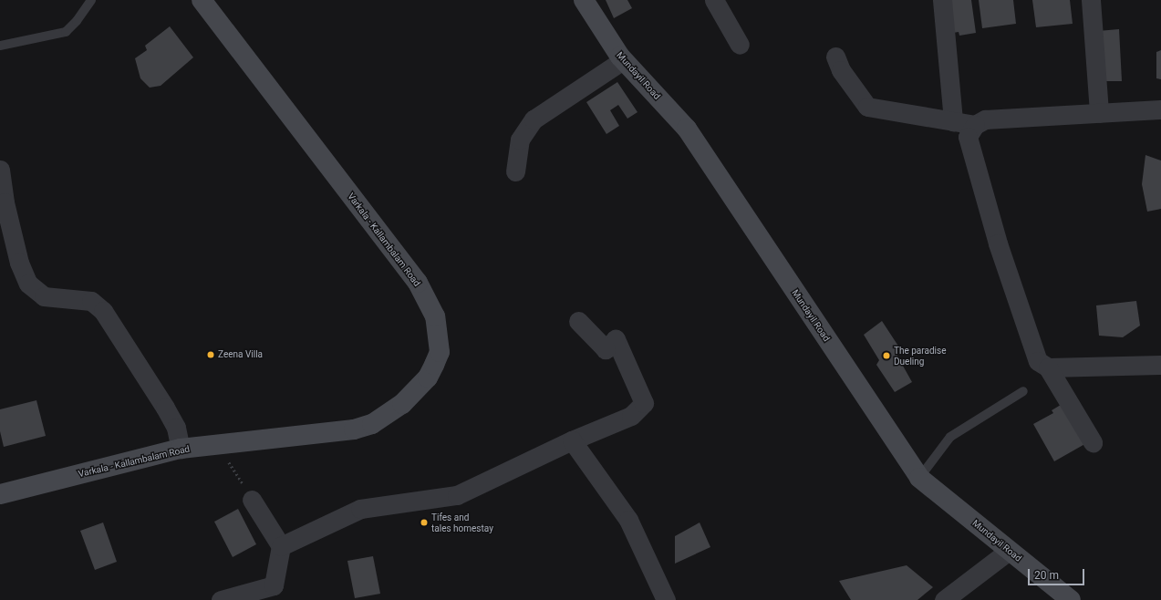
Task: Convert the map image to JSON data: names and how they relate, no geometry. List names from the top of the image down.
{
  "streets": {
    "main road": ["Mundayil Road", "Varkala - Kallambalam Road"]
  },
  "places": ["Zeena Villa", "The paradise Dueling", "Tifes and tales homestay"],
  "scale_bar": "20 m"
}
